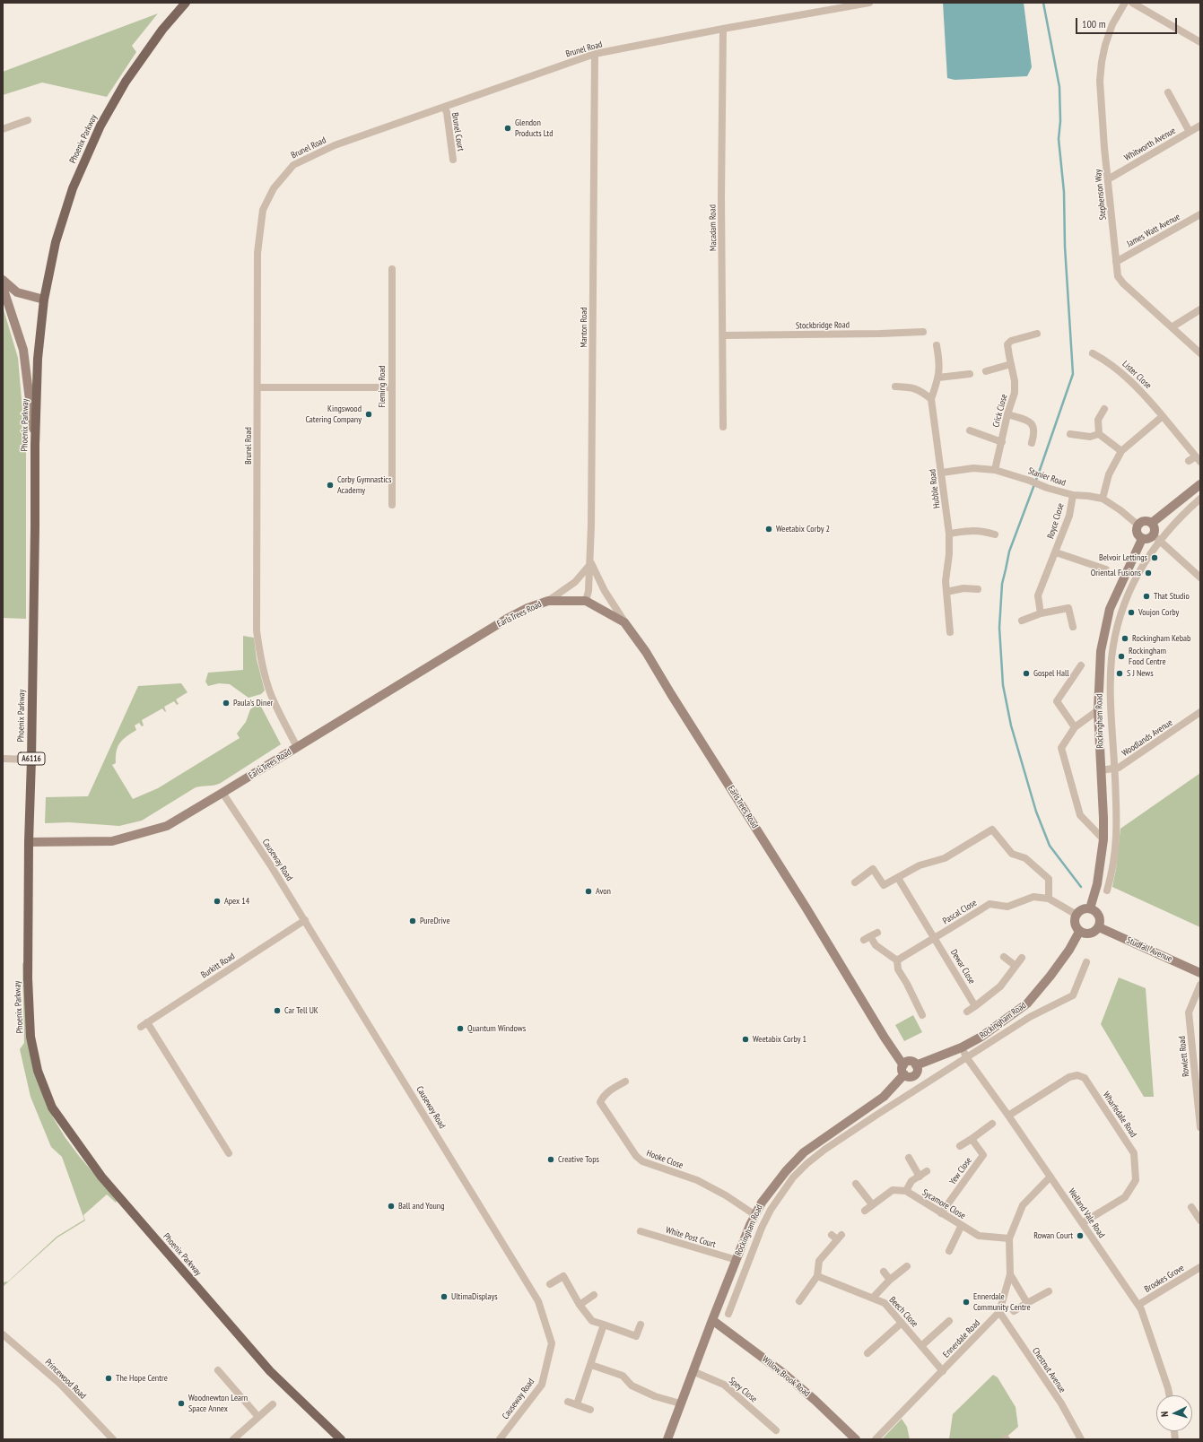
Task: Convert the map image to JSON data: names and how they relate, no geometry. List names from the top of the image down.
{
  "streets": {
    "main road": ["Phoenix Parkway", "A6116"],
    "street": [
      "Brunel Road",
      "Brunel Court",
      "Whitworth Avenue",
      "Stephenson Way",
      "Macadam Road",
      "James Watt Avenue",
      "Stockbridge Road",
      "Manton Road",
      "Lister Close",
      "Fleming Road",
      "Crick Close",
      "Stanier Road",
      "Hubble Road",
      "Royce Close",
      "EarlsTrees Road",
      "Rockingham Road",
      "Woodlands Avenue",
      "Causeway Road",
      "Pascal Close",
      "Studfall Avenue",
      "Burkitt Road",
      "Dewar Close",
      "Rowlett Road",
      "Wharfedale Road",
      "Hooke Close",
      "Yew Close",
      "Sycamore Close",
      "Welland Vale Road",
      "White Post Court",
      "Brookes Grove",
      "Beech Close",
      "Ennerdale Road",
      "Chestnut Avenue",
      "Willow Brook Road",
      "Princewood Road",
      "Spey Close"
    ]
  },
  "crossings": [
    ["Brunel Road", "Brunel Court"],
    ["Brunel Road", "Macadam Road"],
    ["Brunel Road", "Manton Road"],
    ["Brunel Road", "EarlsTrees Road"],
    ["Phoenix Parkway", "EarlsTrees Road"],
    ["Whitworth Avenue", "Stephenson Way"],
    ["Stephenson Way", "James Watt Avenue"],
    ["Macadam Road", "Stockbridge Road"],
    ["Manton Road", "EarlsTrees Road"],
    ["Crick Close", "Stanier Road"],
    ["Stanier Road", "Hubble Road"],
    ["Stanier Road", "Royce Close"],
    ["Stanier Road", "Rockingham Road"],
    ["EarlsTrees Road", "Rockingham Road"],
    ["EarlsTrees Road", "Causeway Road"],
    ["Rockingham Road", "Woodlands Avenue"],
    ["Rockingham Road", "Pascal Close"],
    ["Rockingham Road", "Studfall Avenue"],
    ["Rockingham Road", "Hooke Close"],
    ["Rockingham Road", "Welland Vale Road"],
    ["Rockingham Road", "White Post Court"],
    ["Rockingham Road", "Willow Brook Road"],
    ["Rockingham Road", "Spey Close"],
    ["Causeway Road", "Burkitt Road"],
    ["Pascal Close", "Studfall Avenue"],
    ["Pascal Close", "Dewar Close"],
    ["Wharfedale Road", "Welland Vale Road"],
    ["Yew Close", "Sycamore Close"],
    ["Sycamore Close", "Ennerdale Road"],
    ["Welland Vale Road", "Brookes Grove"],
    ["Welland Vale Road", "Ennerdale Road"],
    ["Beech Close", "Ennerdale Road"],
    ["Ennerdale Road", "Chestnut Avenue"]
  ],
  "places": [
    "Glendon Products Ltd",
    "Kingswood Catering Company",
    "Corby Gymnastics Academy",
    "Weetabix Corby 2",
    "Belvoir Lettings",
    "Oriental Fusions",
    "That Studio",
    "Voujon Corby",
    "Rockingham Kebab",
    "Rockingham Food Centre",
    "Gospel Hall",
    "S J News",
    "Paula's Diner",
    "Avon",
    "Apex 14",
    "PureDrive",
    "Car Tell UK",
    "Quantum Windows",
    "Weetabix Corby 1",
    "Creative Tops",
    "Ball and Young",
    "Rowan Court",
    "UltimaDisplays",
    "Ennerdale Community Centre",
    "The Hope Centre",
    "Woodnewton Learn Space Annex"
  ],
  "scale_bar": "100 m",
  "north": "left"
}
